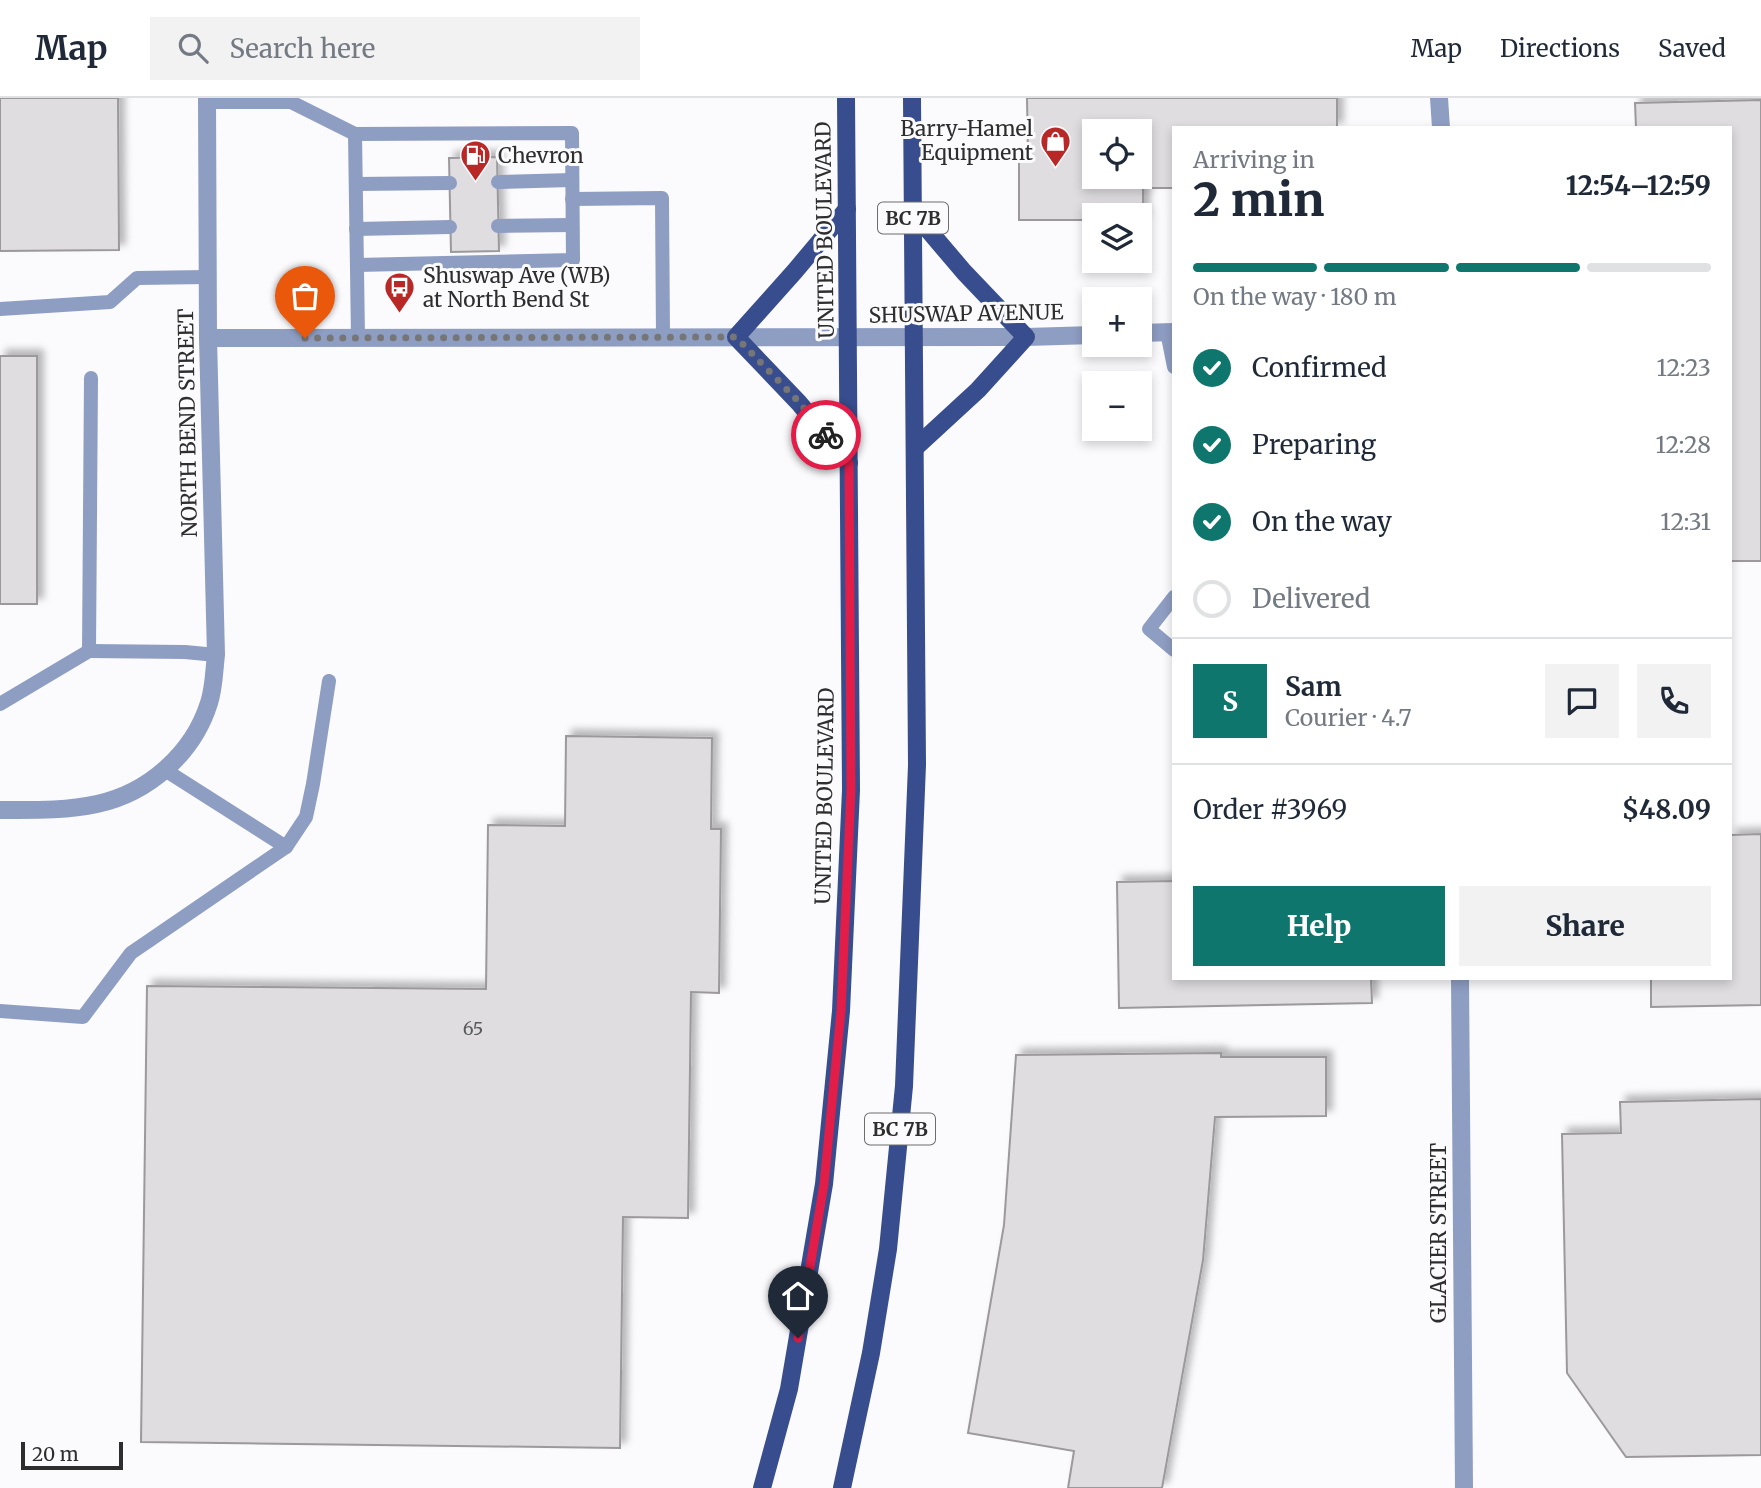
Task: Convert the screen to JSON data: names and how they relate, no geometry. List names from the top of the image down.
{
  "streets": {
    "main road": ["BC 7B", "UNITED BOULEVARD"],
    "street": ["SHUSWAP AVENUE", "NORTH BEND STREET", "GLACIER STREET"]
  },
  "crossings": [
    ["BC 7B", "SHUSWAP AVENUE"],
    ["UNITED BOULEVARD", "SHUSWAP AVENUE"],
    ["SHUSWAP AVENUE", "NORTH BEND STREET"]
  ],
  "places": {
    "shop": ["Barry-Hamel Equipment"],
    "fuel station": ["Chevron"],
    "bus stop": ["Shuswap Ave (WB) at North Bend St"]
  },
  "house_numbers": ["65"],
  "scale_bar": "20 m",
  "page": {
    "header": "Map",
    "search": "Search here",
    "nav": ["Map", "Directions", "Saved"],
    "map_buttons": ["+", "−"],
    "heading": ["2 min", "Arriving in", "12:54–12:59"],
    "panel": [
      "Sam",
      "Courier · 4.7",
      "Order #3969",
      "$48.09"
    ],
    "bar": "On the way · 180 m",
    "list": [
      ["Confirmed", "12:23"],
      ["Preparing", "12:28"],
      ["On the way", "12:31"],
      "Delivered"
    ],
    "round": "S",
    "buttons": ["Help", "Share"],
    "scale": "20 m"
  }
}
